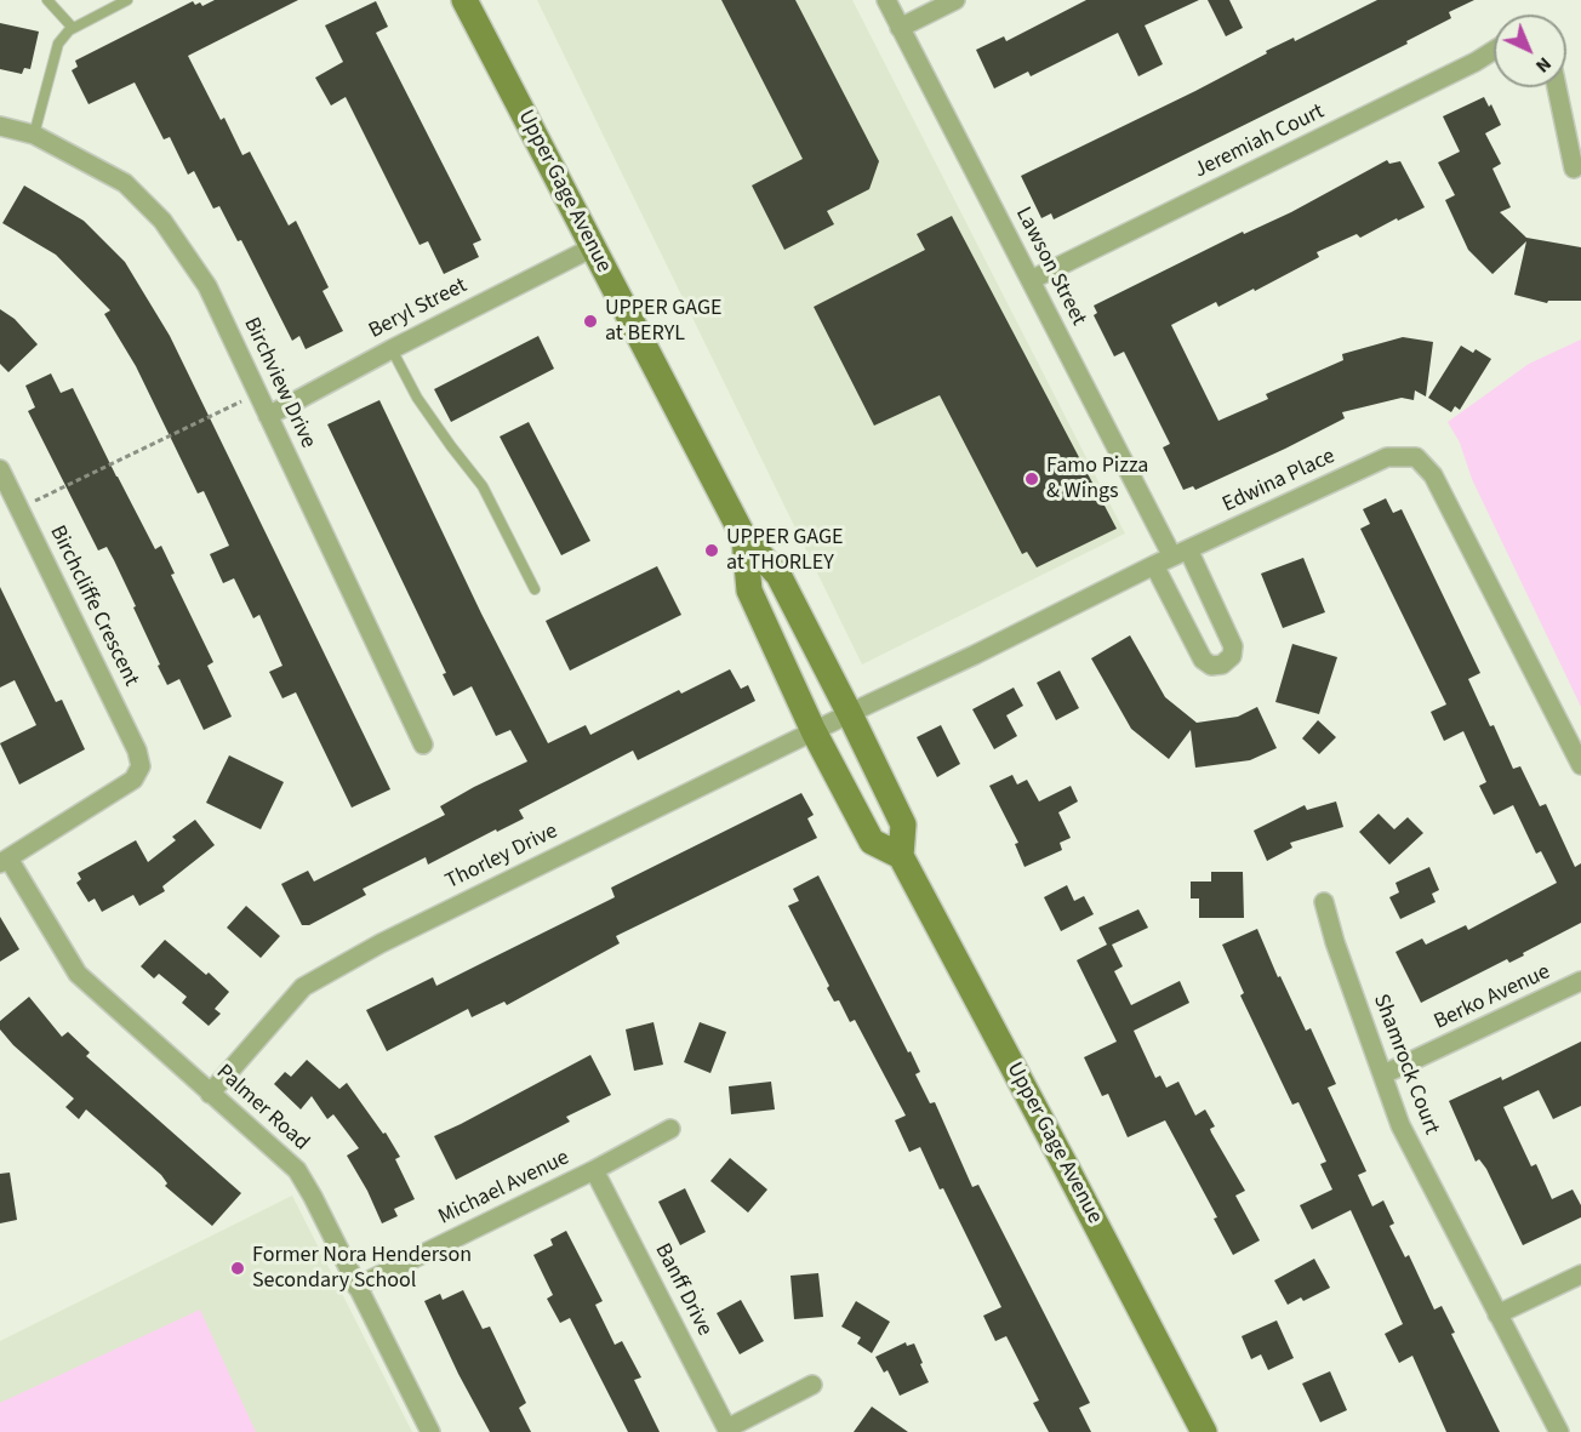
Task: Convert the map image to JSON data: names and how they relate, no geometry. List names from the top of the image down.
{
  "streets": {
    "main road": ["Upper Gage Avenue"],
    "street": [
      "Jeremiah Court",
      "Lawson Street",
      "Beryl Street",
      "Birchview Drive",
      "Edwina Place",
      "Birchcliffe Crescent",
      "Thorley Drive",
      "Berko Avenue",
      "Shamrock Court",
      "Palmer Road",
      "Michael Avenue",
      "Banff Drive"
    ]
  },
  "crossings": [
    ["Jeremiah Court", "Lawson Street"],
    ["Upper Gage Avenue", "Beryl Street"],
    ["Upper Gage Avenue", "Edwina Place"],
    ["Upper Gage Avenue", "Thorley Drive"],
    ["Lawson Street", "Edwina Place"],
    ["Beryl Street", "Birchview Drive"],
    ["Edwina Place", "Thorley Drive"],
    ["Birchcliffe Crescent", "Palmer Road"],
    ["Thorley Drive", "Palmer Road"],
    ["Berko Avenue", "Shamrock Court"],
    ["Palmer Road", "Michael Avenue"],
    ["Michael Avenue", "Banff Drive"]
  ],
  "places": [
    "UPPER GAGE at BERYL",
    "Famo Pizza & Wings",
    "UPPER GAGE at THORLEY",
    "Former Nora Henderson Secondary School"
  ],
  "north": "bottom right"
}
